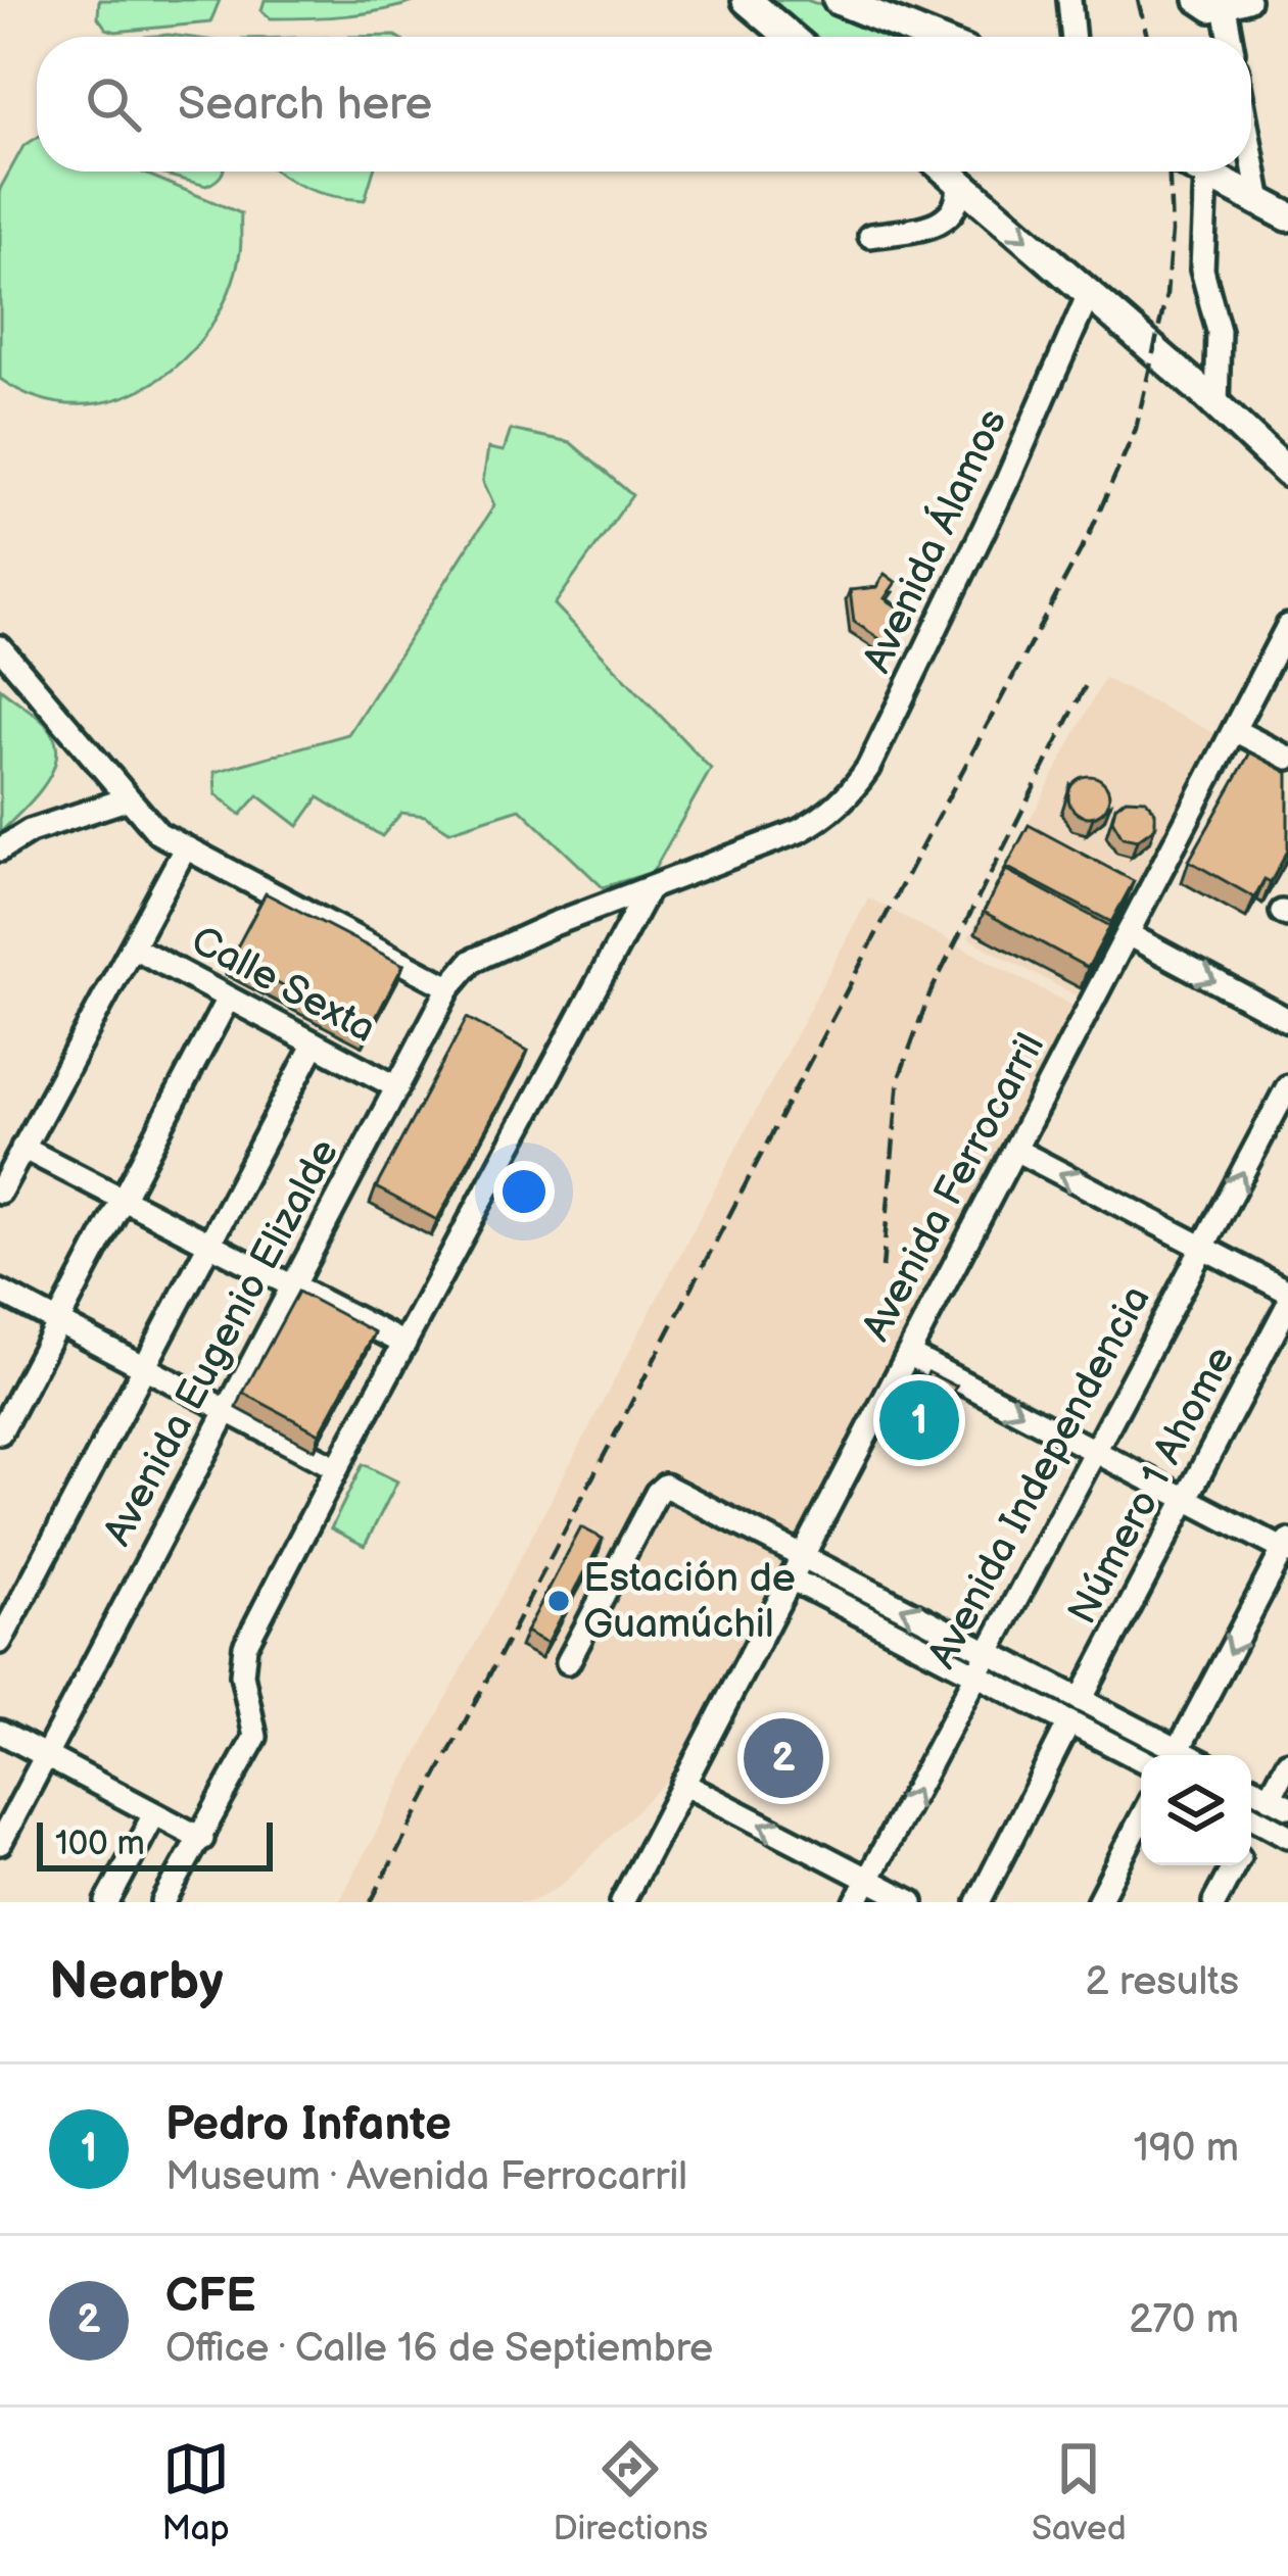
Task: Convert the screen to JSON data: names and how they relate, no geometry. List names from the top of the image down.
{
  "streets": {
    "street": [
      "Avenida Álamos",
      "Calle Sexta",
      "Avenida Ferrocarril",
      "Avenida Eugenio Elizalde",
      "Avenida Independencia",
      "Número 1 Ahome"
    ]
  },
  "crossings": [
    ["Avenida Álamos", "Avenida Eugenio Elizalde"],
    ["Calle Sexta", "Avenida Eugenio Elizalde"]
  ],
  "places": ["Estación de Guamúchil"],
  "scale_bar": "100 m",
  "page": {
    "search": "Search here",
    "pins": ["1", "2"],
    "scale": "100 m",
    "heading": ["Nearby", "2 results"],
    "list": [
      {
        "mark": "1",
        "name": "Pedro Infante",
        "note": "Museum · Avenida Ferrocarril",
        "value": "190 m"
      },
      {
        "mark": "2",
        "name": "CFE",
        "note": "Office · Calle 16 de Septiembre",
        "value": "270 m"
      }
    ],
    "nav": ["Map", "Directions", "Saved"]
  }
}
